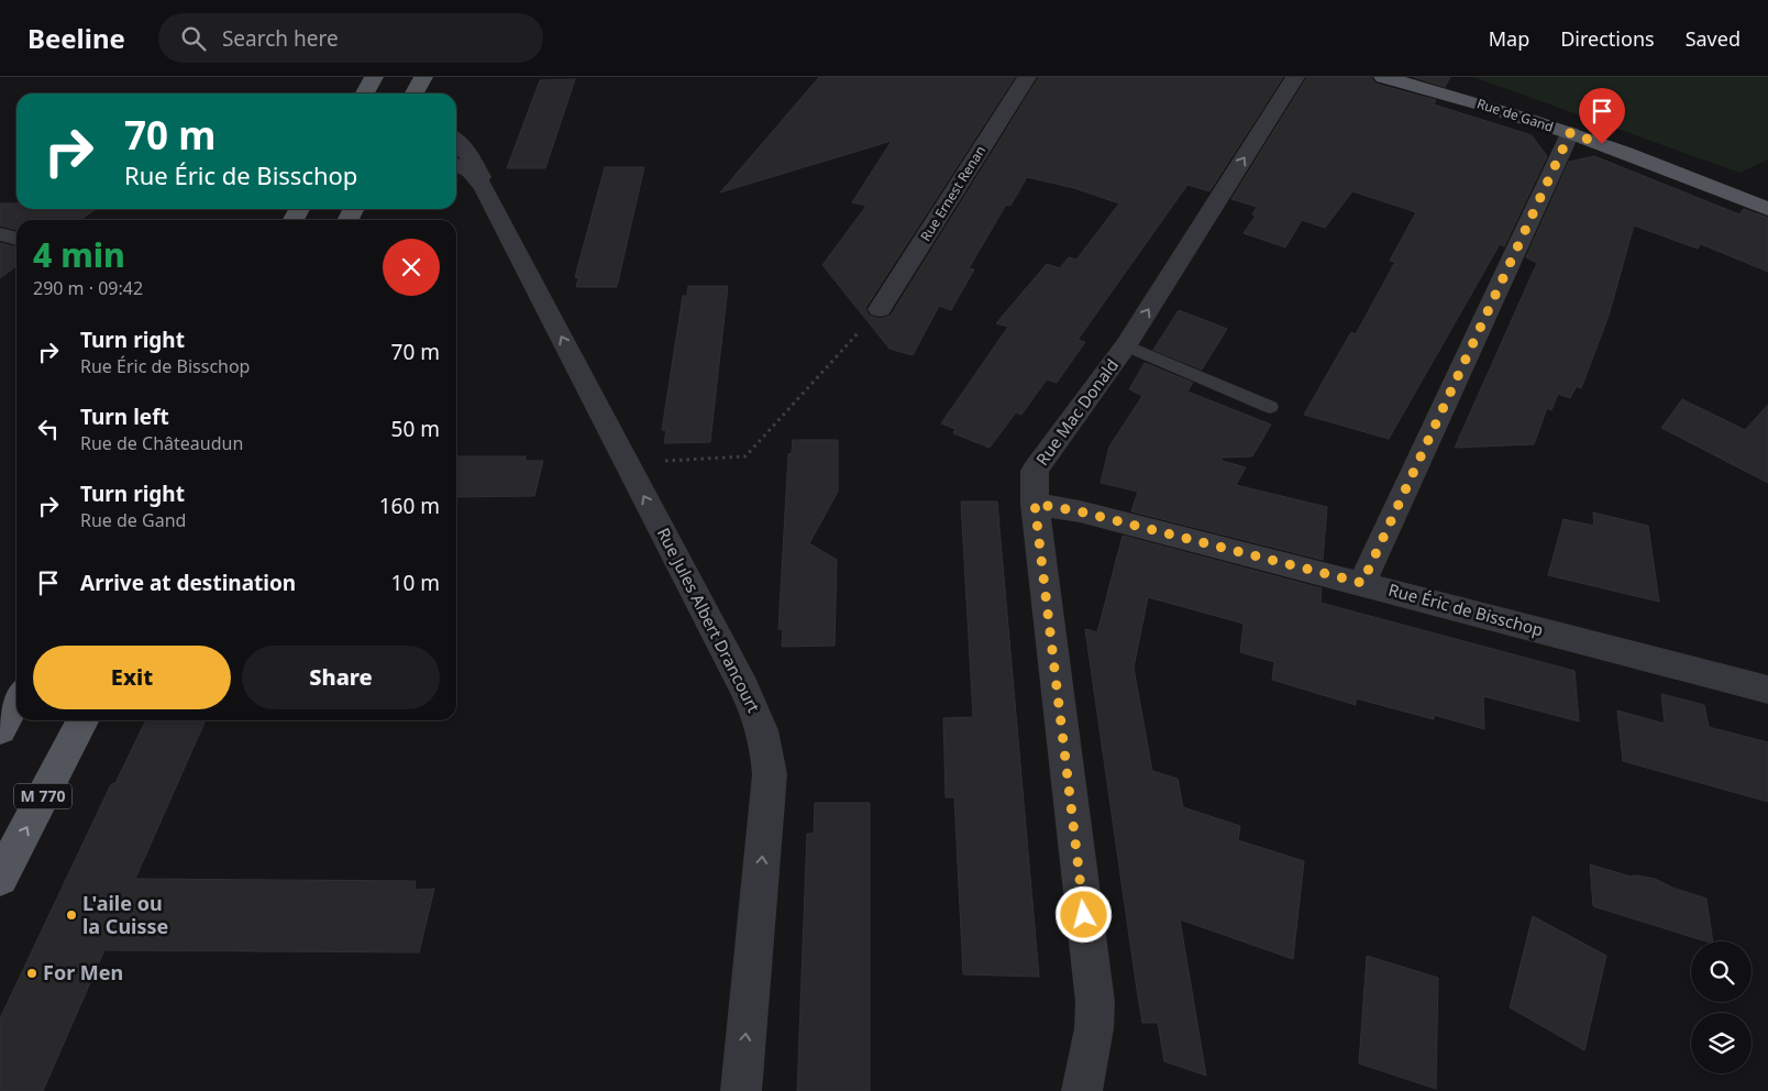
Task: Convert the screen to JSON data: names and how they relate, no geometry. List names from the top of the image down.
{
  "streets": {
    "main road": ["Rue de Gand", "M 770"],
    "street": [
      "Rue Ernest Renan",
      "Rue Mac Donald",
      "Rue Éric de Bisschop",
      "Rue Jules Albert Drancourt"
    ]
  },
  "crossings": [
    ["Rue Mac Donald", "Rue Éric de Bisschop"]
  ],
  "one_way": ["Rue Jules Albert Drancourt"],
  "places": ["L'aile ou la Cuisse", "For Men"],
  "page": {
    "header": "Beeline",
    "search": "Search here",
    "nav": ["Map", "Directions", "Saved"],
    "turn": ["70 m", "Rue Éric de Bisschop"],
    "heading": ["4 min", "290 m · 09:42"],
    "list": [
      {
        "name": "Turn right",
        "note": "Rue Éric de Bisschop",
        "value": "70 m"
      },
      {
        "name": "Turn left",
        "note": "Rue de Châteaudun",
        "value": "50 m"
      },
      {
        "name": "Turn right",
        "note": "Rue de Gand",
        "value": "160 m"
      },
      {
        "name": "Arrive at destination",
        "value": "10 m"
      }
    ],
    "buttons": ["Exit", "Share"]
  }
}
